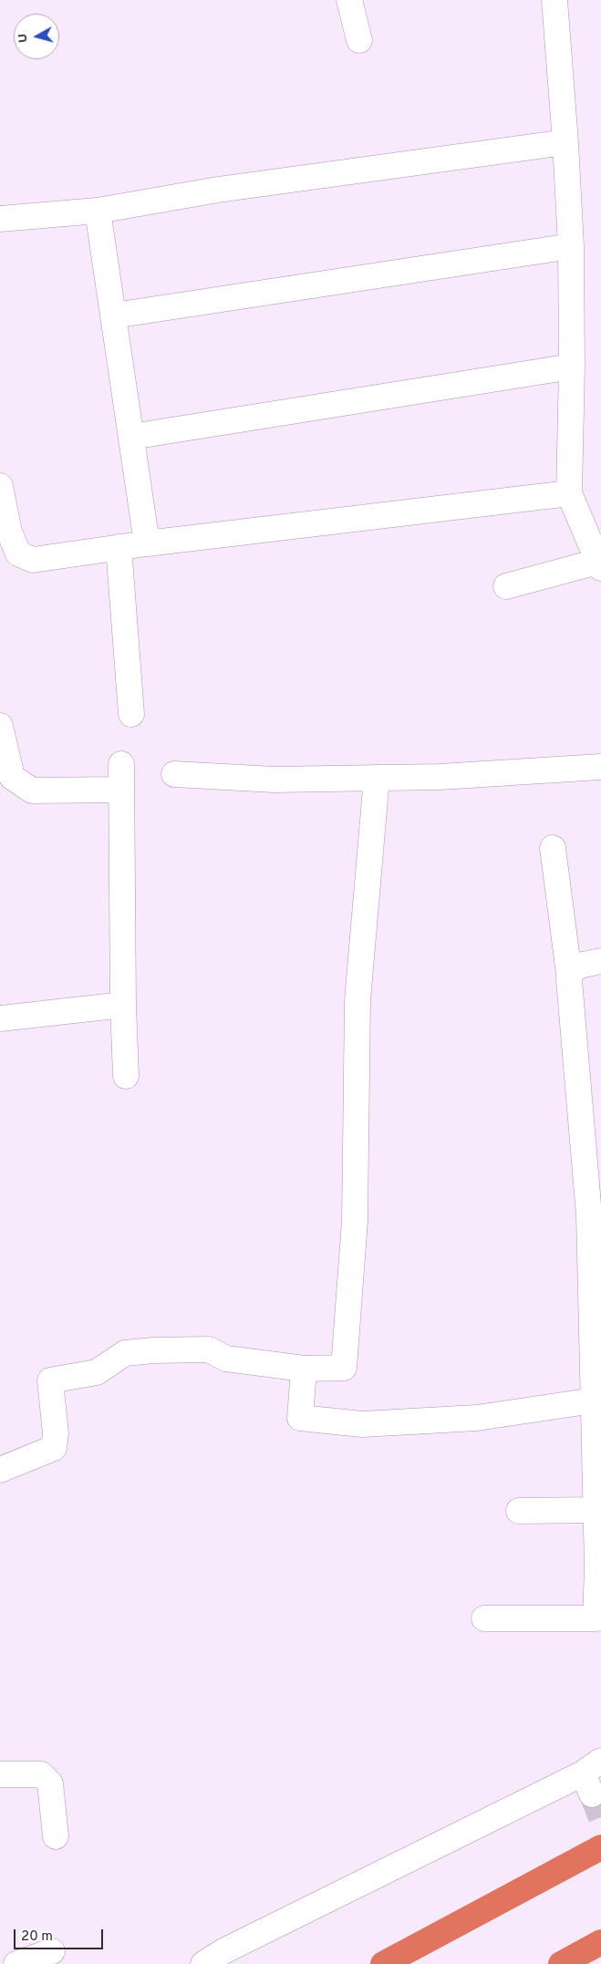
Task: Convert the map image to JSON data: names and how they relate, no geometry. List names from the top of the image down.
{
  "scale_bar": "20 m",
  "north": "left"
}
